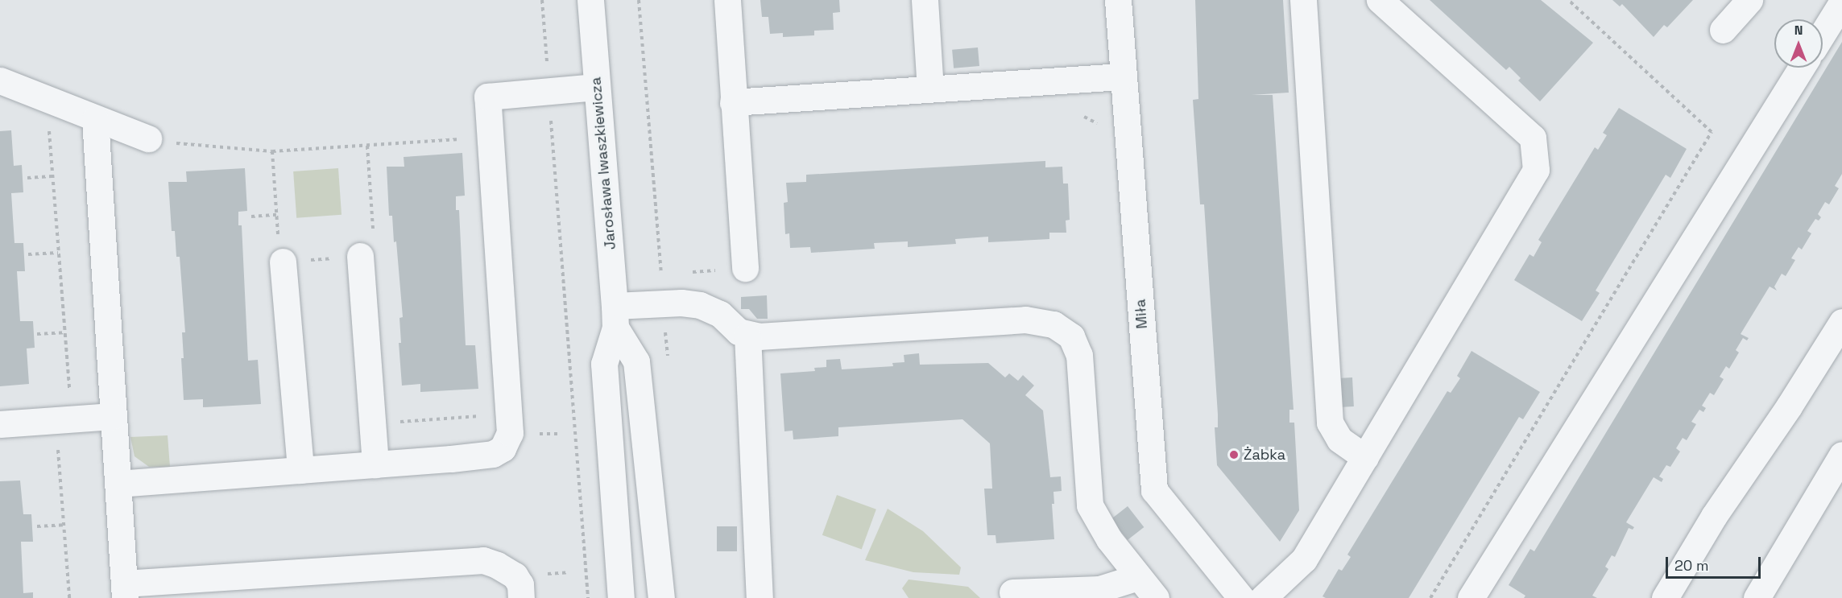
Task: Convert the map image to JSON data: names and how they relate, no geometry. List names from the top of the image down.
{
  "streets": {
    "street": ["Jarosława Iwaszkiewicza", "Miła"]
  },
  "places": ["Żabka"],
  "scale_bar": "20 m",
  "north": "top"
}
